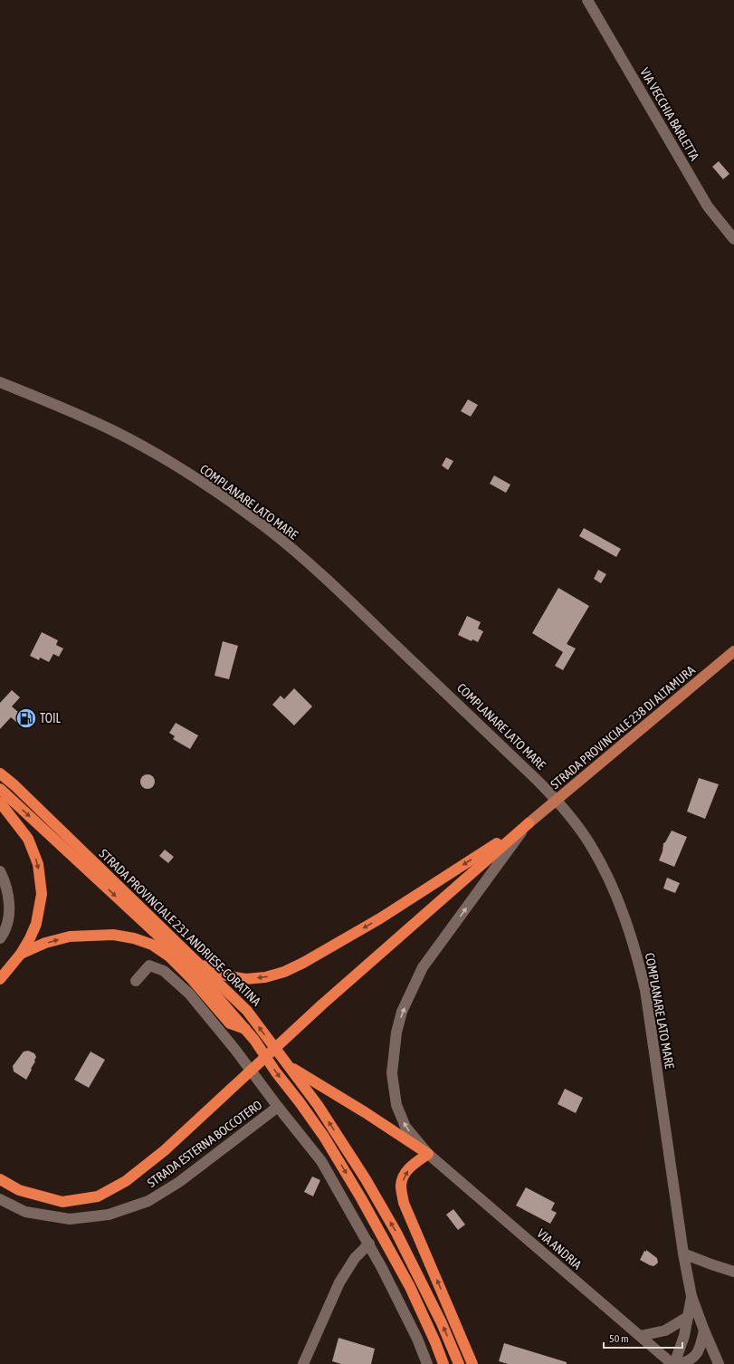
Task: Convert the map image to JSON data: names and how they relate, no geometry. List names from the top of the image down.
{
  "streets": {
    "highway": ["STRADA PROVINCIALE 231 ANDRIESE-CORATINA"],
    "main road": ["STRADA PROVINCIALE 238 DI ALTAMURA"],
    "street": [
      "VIA VECCHIA BARLETTA",
      "COMPLANARE LATO MARE",
      "STRADA ESTERNA BOCCOTERO",
      "VIA ANDRIA"
    ]
  },
  "crossings": [
    ["STRADA PROVINCIALE 238 DI ALTAMURA", "VIA ANDRIA"]
  ],
  "one_way": ["VIA ANDRIA"],
  "places": {
    "fuel station": ["TOIL"]
  },
  "scale_bar": "50 m"
}
